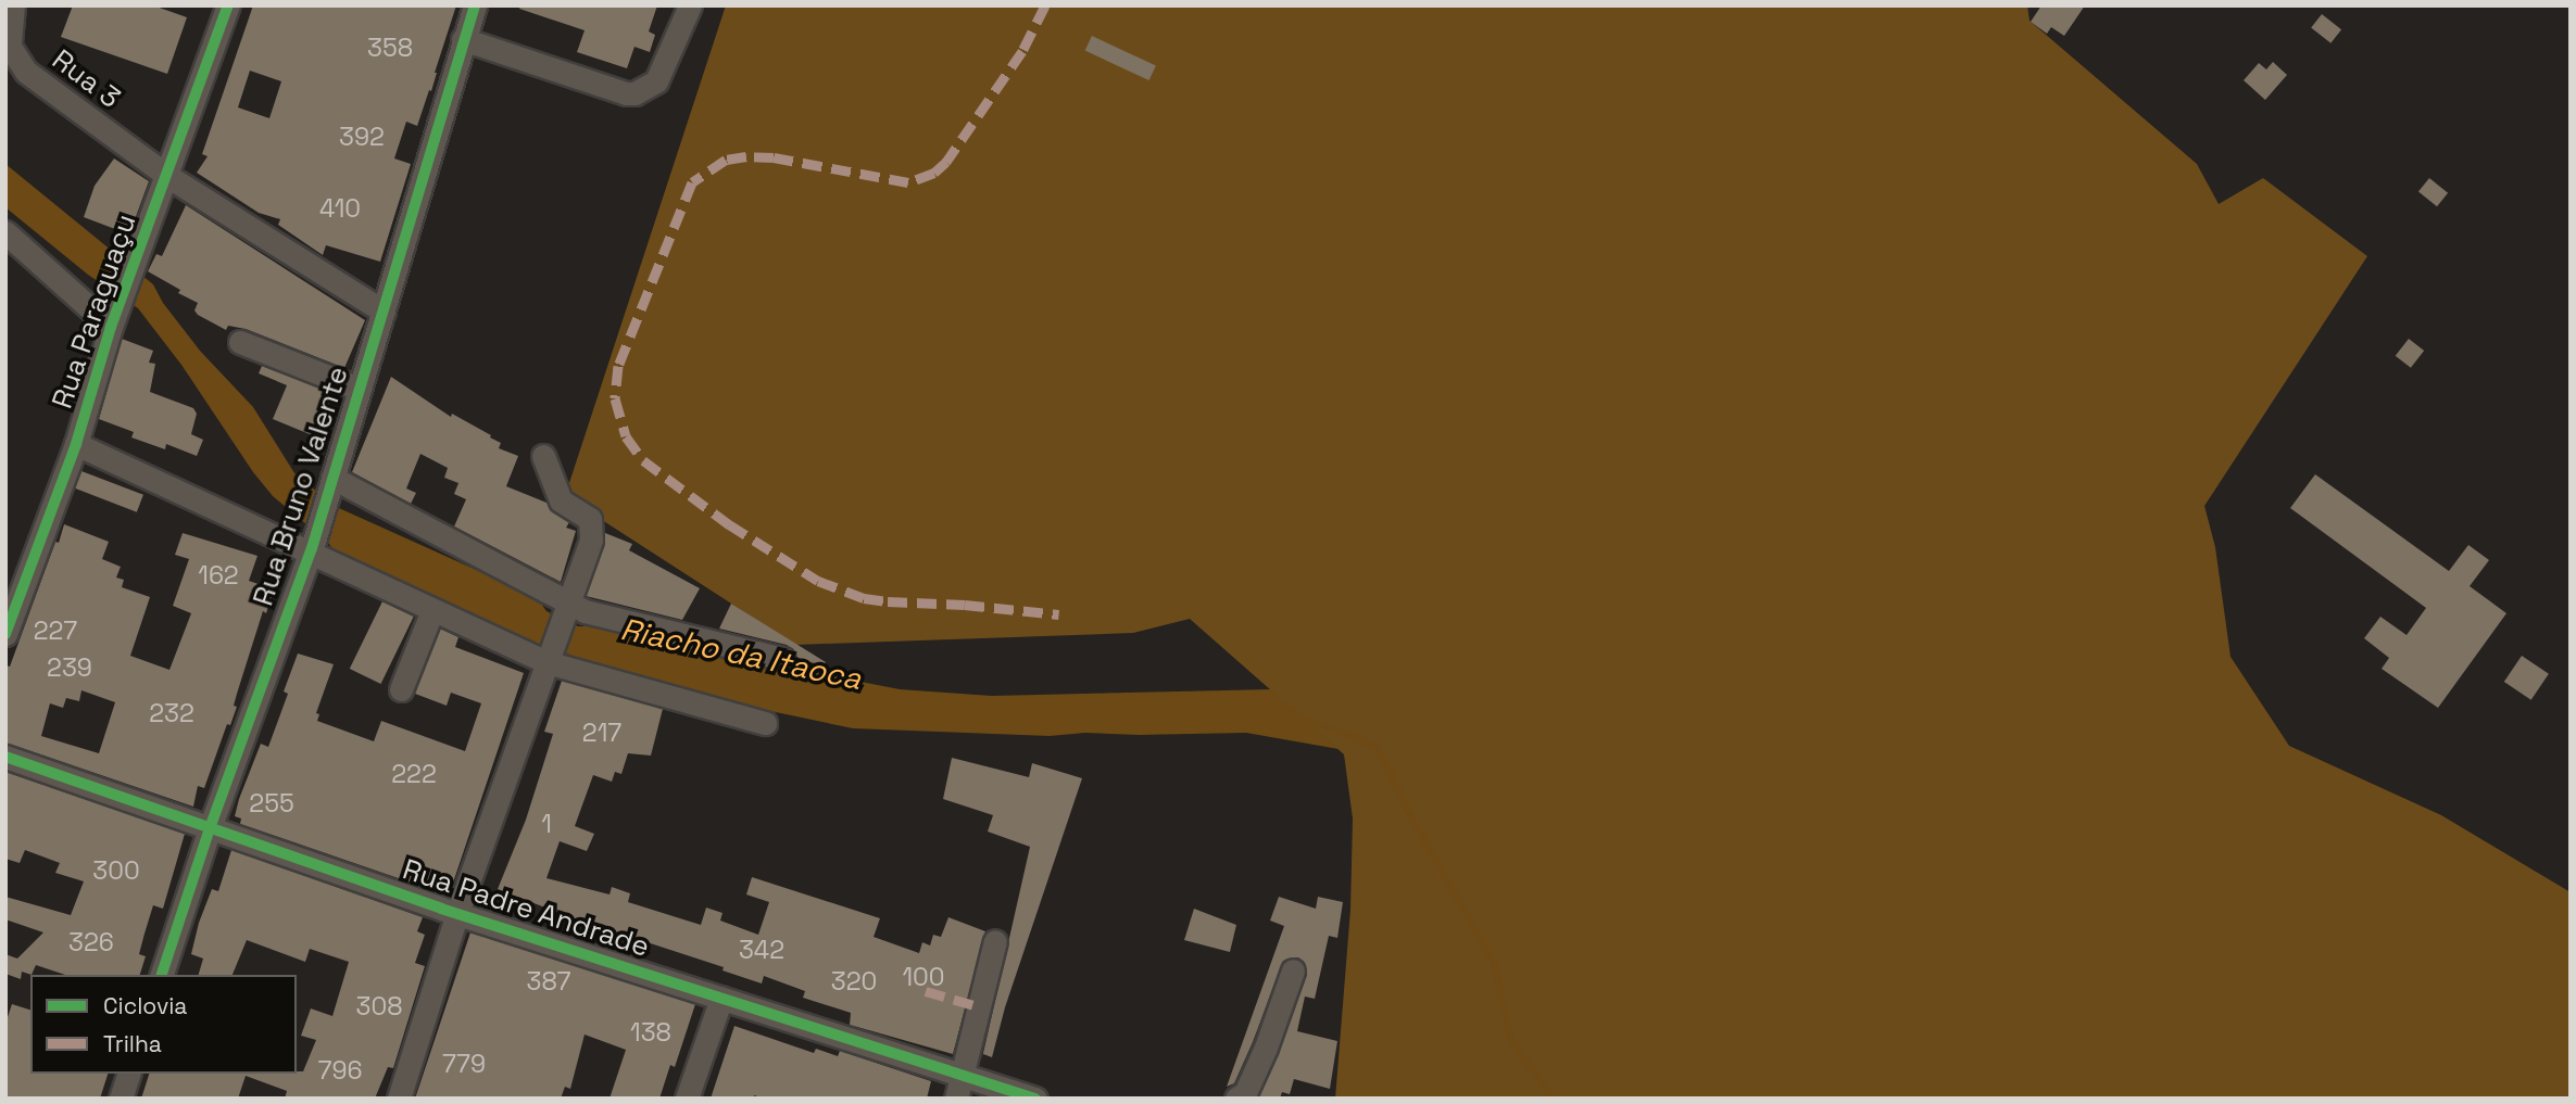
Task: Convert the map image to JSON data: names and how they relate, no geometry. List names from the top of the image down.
{
  "streets": {
    "street": [
      "Rua 3",
      "Rua Paraguaçu",
      "Rua Bruno Valente",
      "Rua Padre Andrade"
    ]
  },
  "crossings": [
    ["Rua 3", "Rua Paraguaçu"],
    ["Rua 3", "Rua Bruno Valente"],
    ["Rua Bruno Valente", "Rua Padre Andrade"]
  ],
  "water": ["Riacho da Itaoca"],
  "house_numbers": [
    "358",
    "392",
    "410",
    "162",
    "227",
    "239",
    "232",
    "217",
    "222",
    "255",
    "1",
    "300",
    "326",
    "342",
    "100",
    "387",
    "320",
    "308",
    "138",
    "779",
    "796"
  ],
  "legend": ["Ciclovia", "Trilha"]
}
